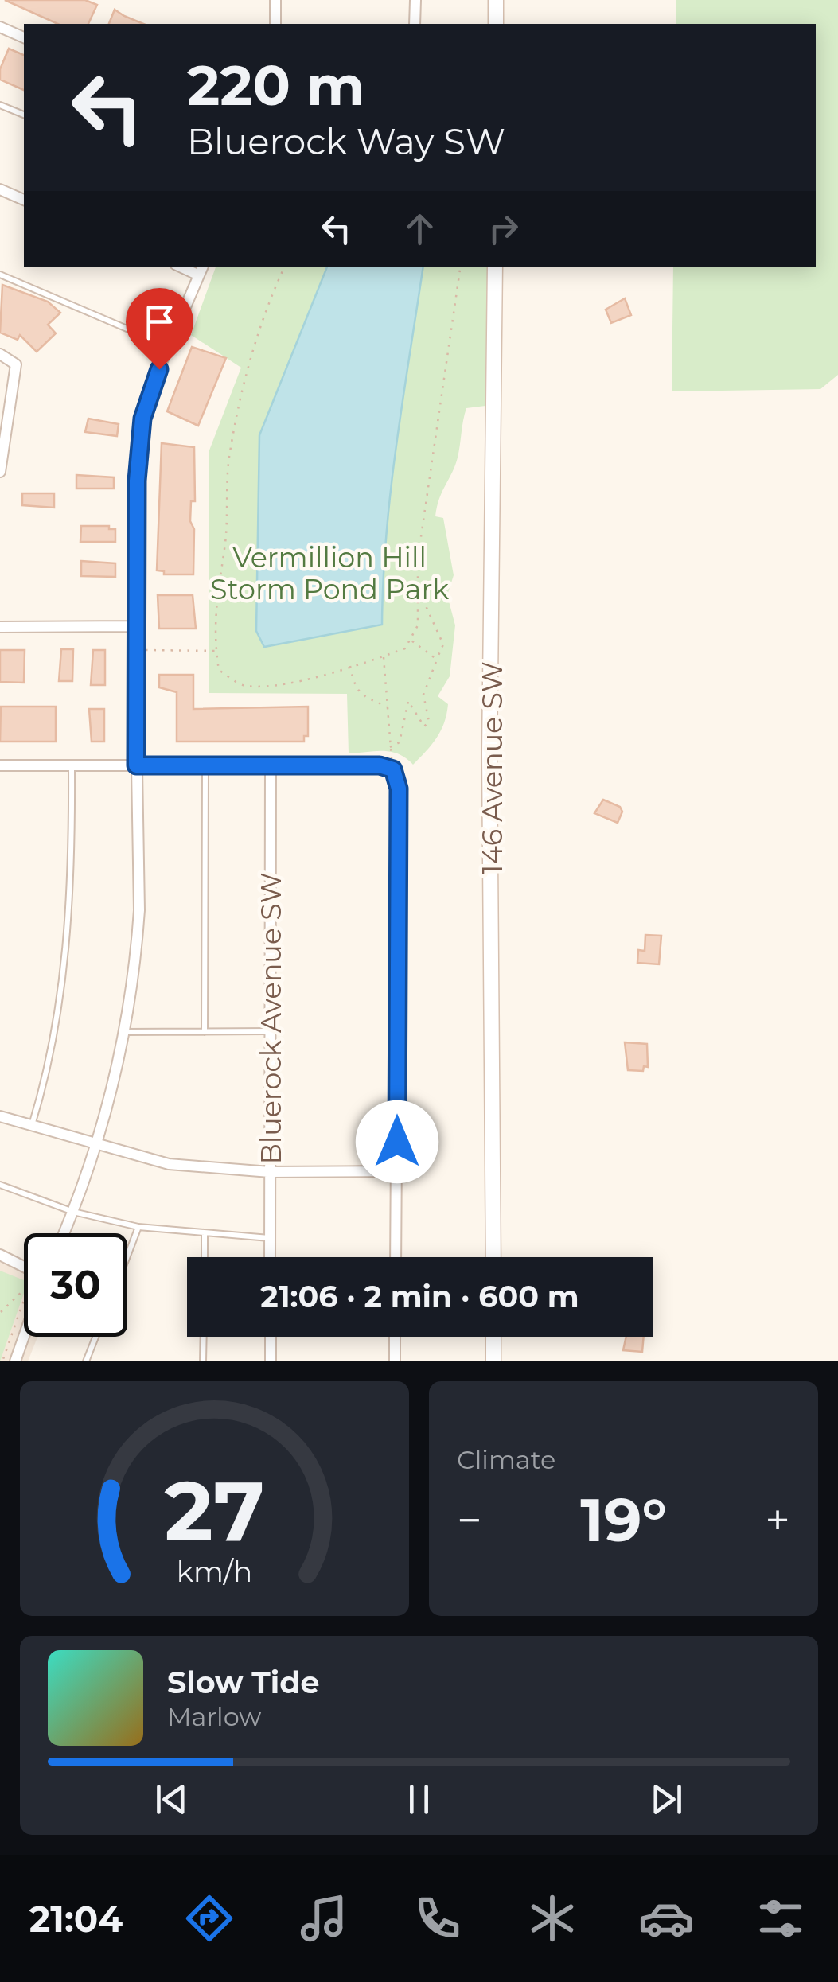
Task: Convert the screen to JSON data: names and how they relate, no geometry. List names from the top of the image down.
{
  "streets": {
    "street": ["146 Avenue SW", "Bluerock Avenue SW"]
  },
  "parks": ["Vermillion Hill Storm Pond Park"],
  "page": {
    "turn": ["220 m", "Bluerock Way SW"],
    "limit": "30",
    "trip": "21:06 · 2 min · 600 m",
    "tile": "Climate",
    "heat": ["−", "19°", "+"],
    "song": ["Slow Tide", "Marlow"],
    "tabs": "21:04",
    "gauge": ["27", "km/h"]
  }
}
